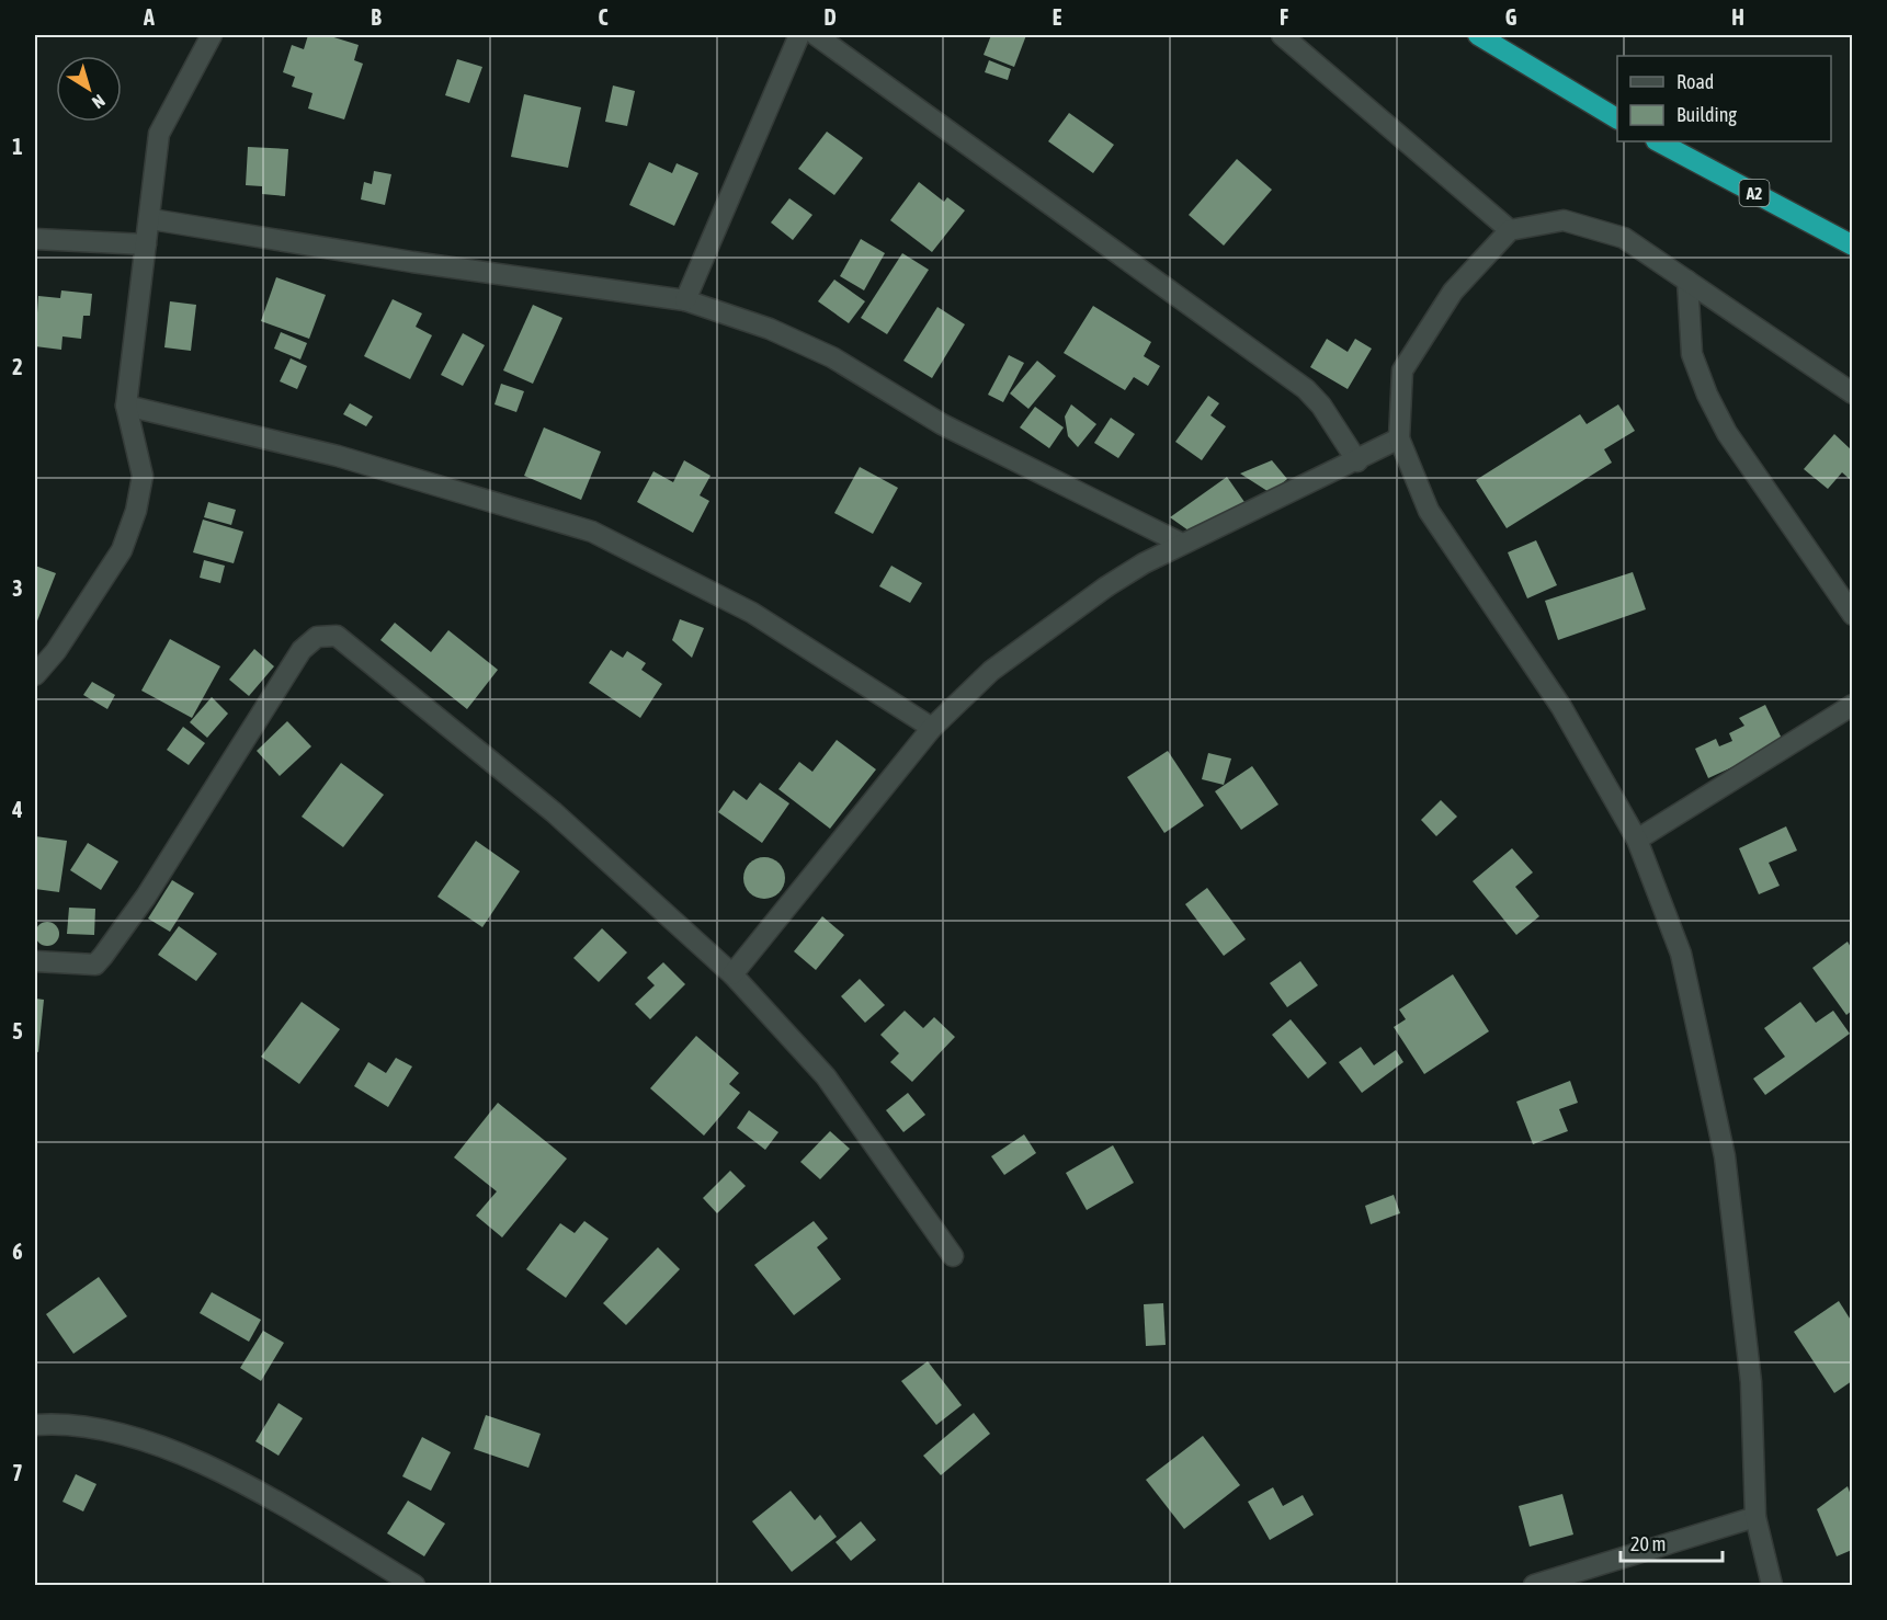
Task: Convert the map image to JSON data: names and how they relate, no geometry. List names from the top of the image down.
{
  "streets": {
    "highway": ["A2"]
  },
  "legend": ["Road", "Building"],
  "scale_bar": "20 m",
  "north": "bottom right",
  "grid": {
    "columns": [
      "A",
      "B",
      "C",
      "D",
      "E",
      "F",
      "G",
      "H"
    ],
    "rows": [
      "1",
      "2",
      "3",
      "4",
      "5",
      "6",
      "7"
    ]
  }
}
